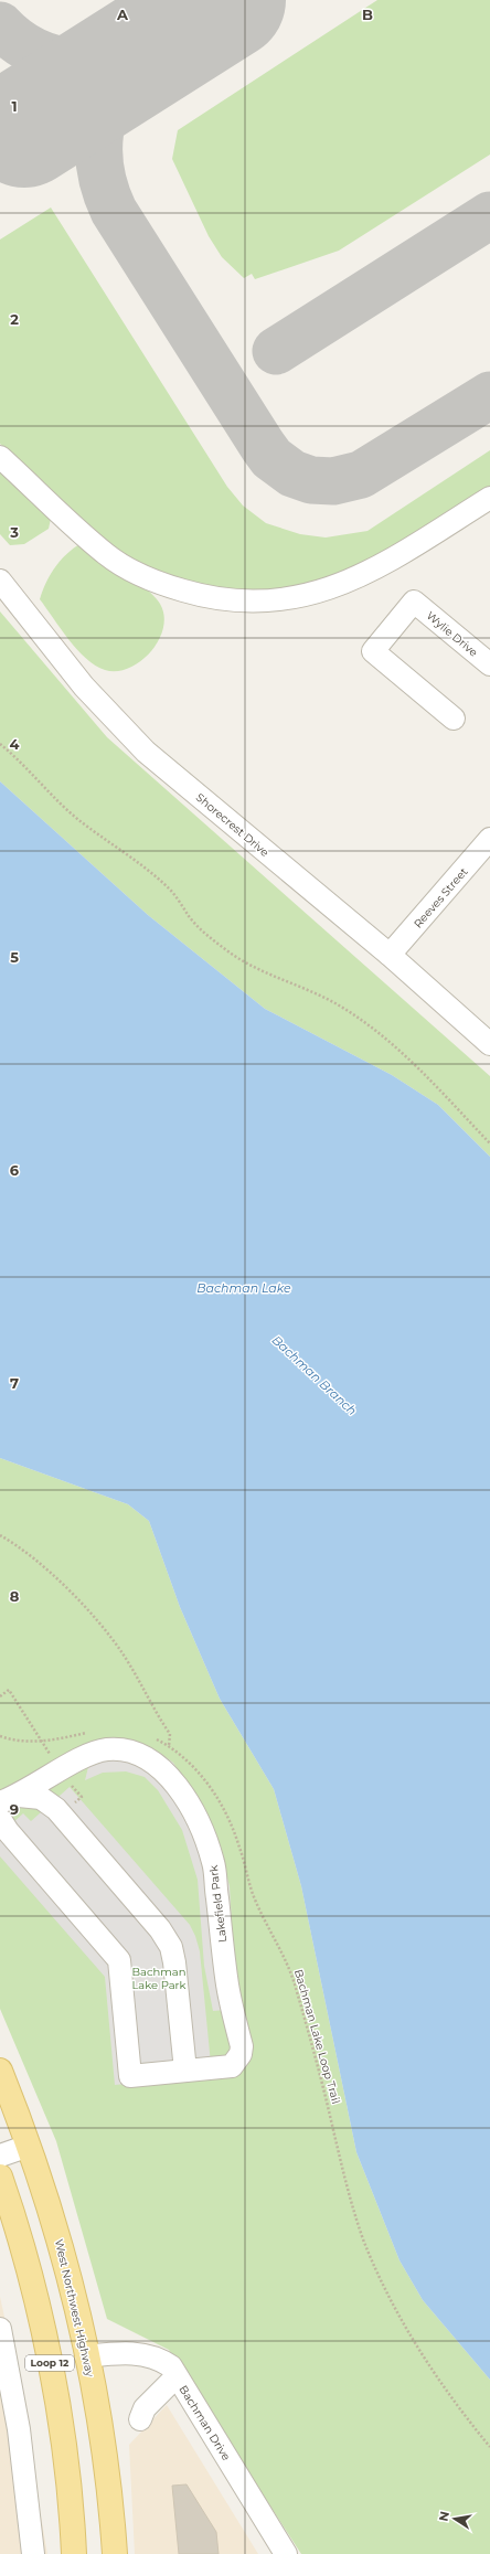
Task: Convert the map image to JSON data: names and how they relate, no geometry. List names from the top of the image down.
{
  "streets": {
    "main road": ["West Northwest Highway", "Loop 12"],
    "street": [
      "Wylie Drive",
      "Shorecrest Drive",
      "Reeves Street",
      "Lakefield Park",
      "Bachman Drive"
    ],
    "path": ["Bachman Lake Loop Trail"]
  },
  "crossings": [
    ["Shorecrest Drive", "Reeves Street"],
    ["West Northwest Highway", "Bachman Drive"]
  ],
  "water": ["Bachman Lake", "Bachman Branch"],
  "parks": ["Bachman Lake Park"],
  "north": "left",
  "grid": {
    "columns": ["A", "B"],
    "rows": [
      "1",
      "2",
      "3",
      "4",
      "5",
      "6",
      "7",
      "8",
      "9"
    ]
  }
}
